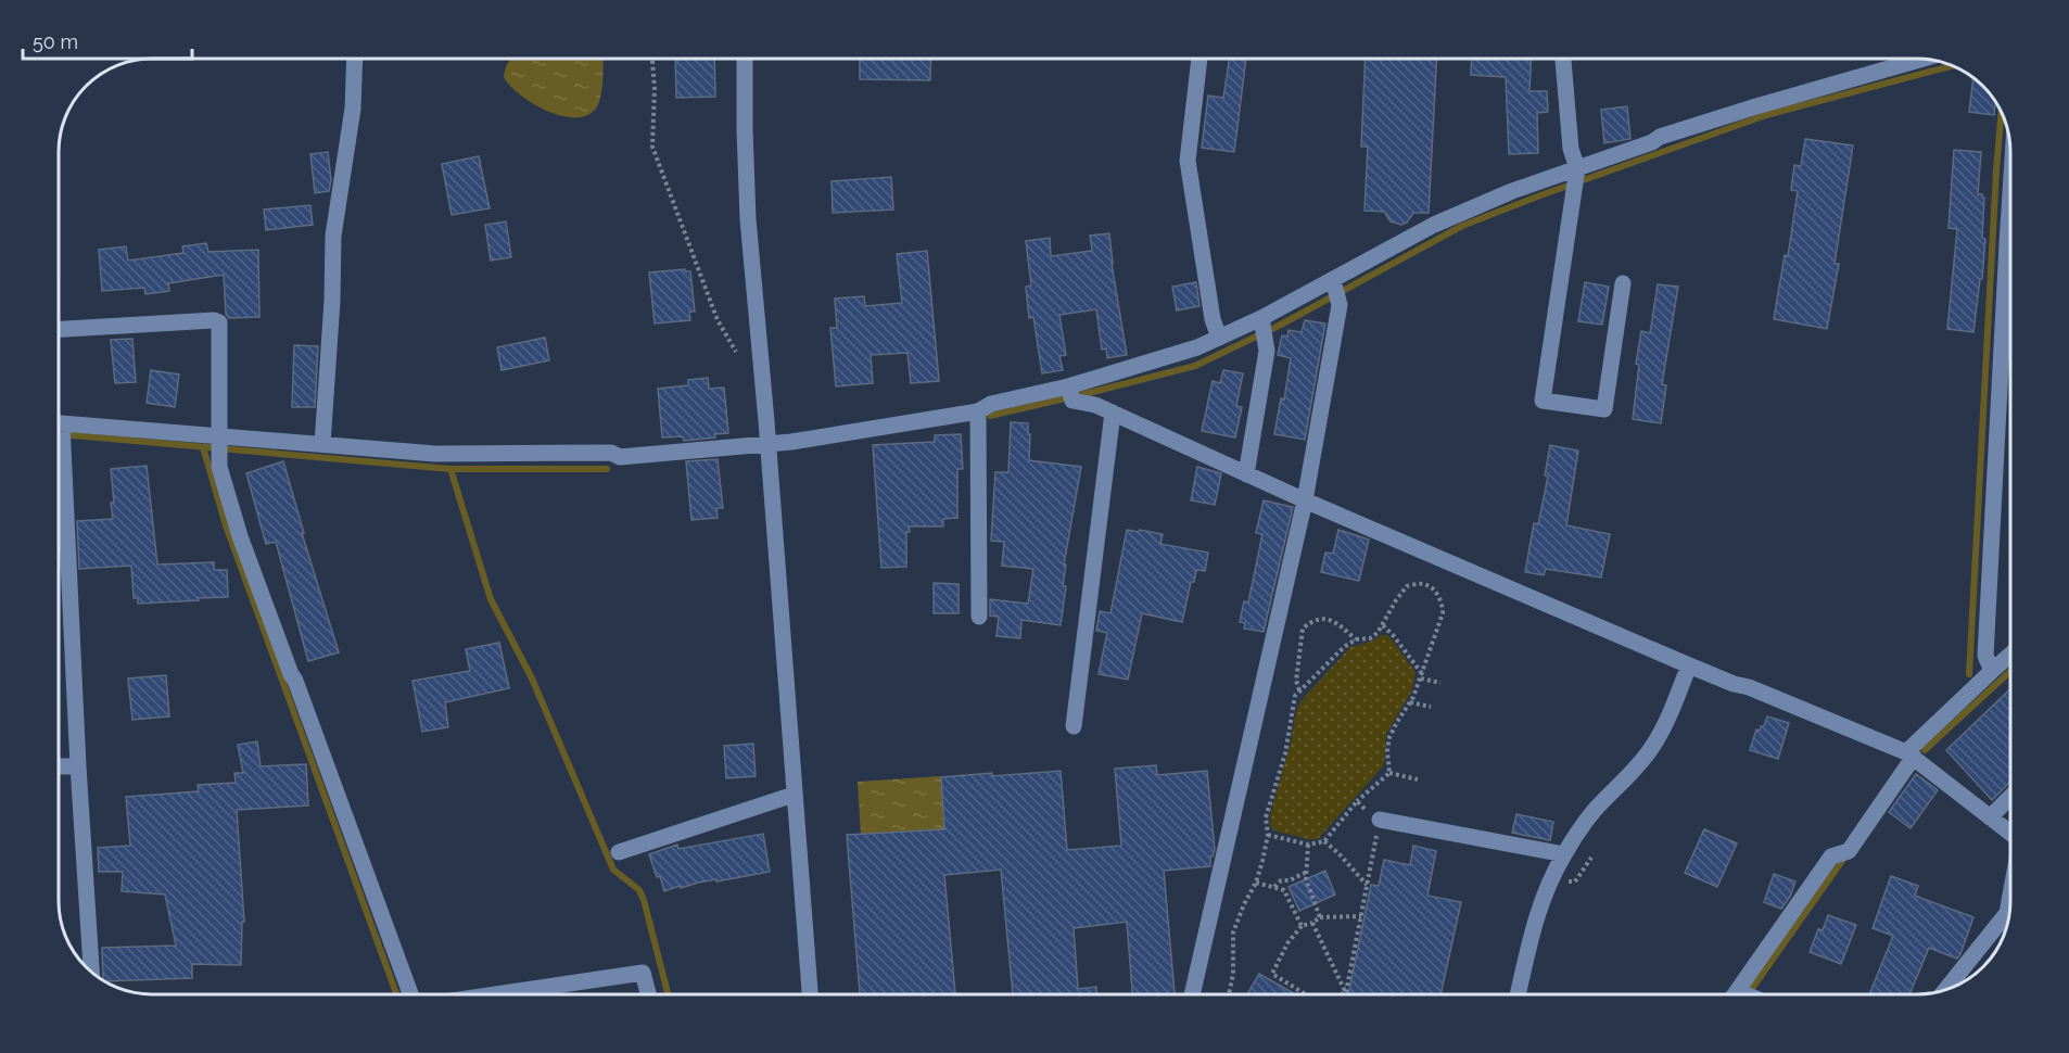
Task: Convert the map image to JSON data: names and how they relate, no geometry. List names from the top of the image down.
{
  "scale_bar": "50 m"
}
